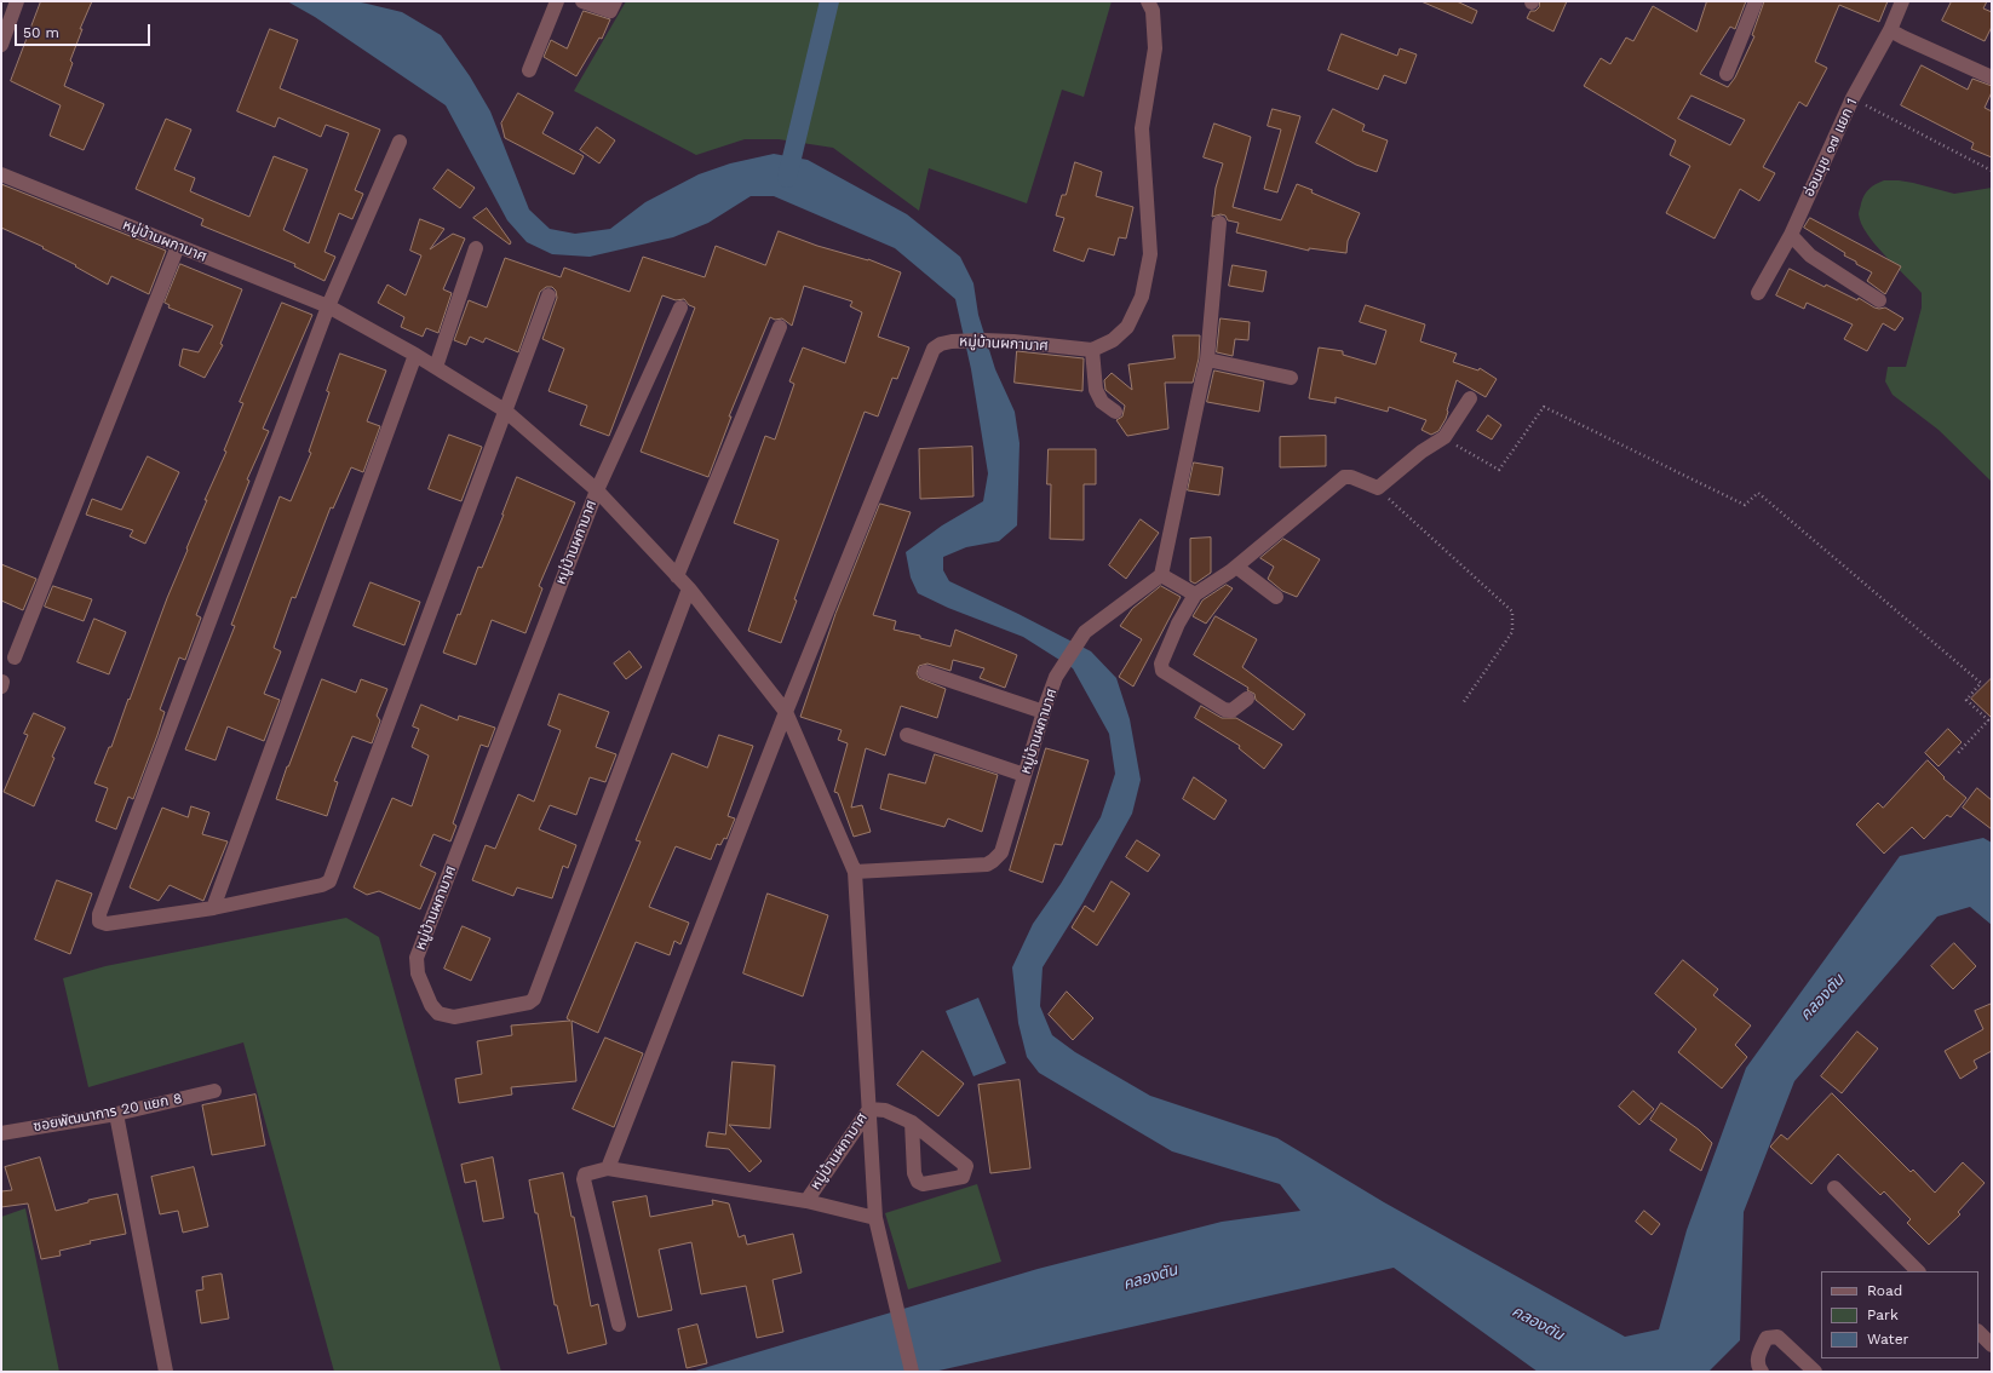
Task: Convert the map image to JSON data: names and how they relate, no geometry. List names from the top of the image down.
{
  "streets": {
    "street": ["อ่อนนุช ๑๗ แยก 1", "หมู่บ้านผกามาศ", "ซอยพัฒนาการ 20 แยก 8"]
  },
  "water": ["คลองตัน"],
  "legend": ["Road", "Park", "Water"],
  "scale_bar": "50 m"
}
